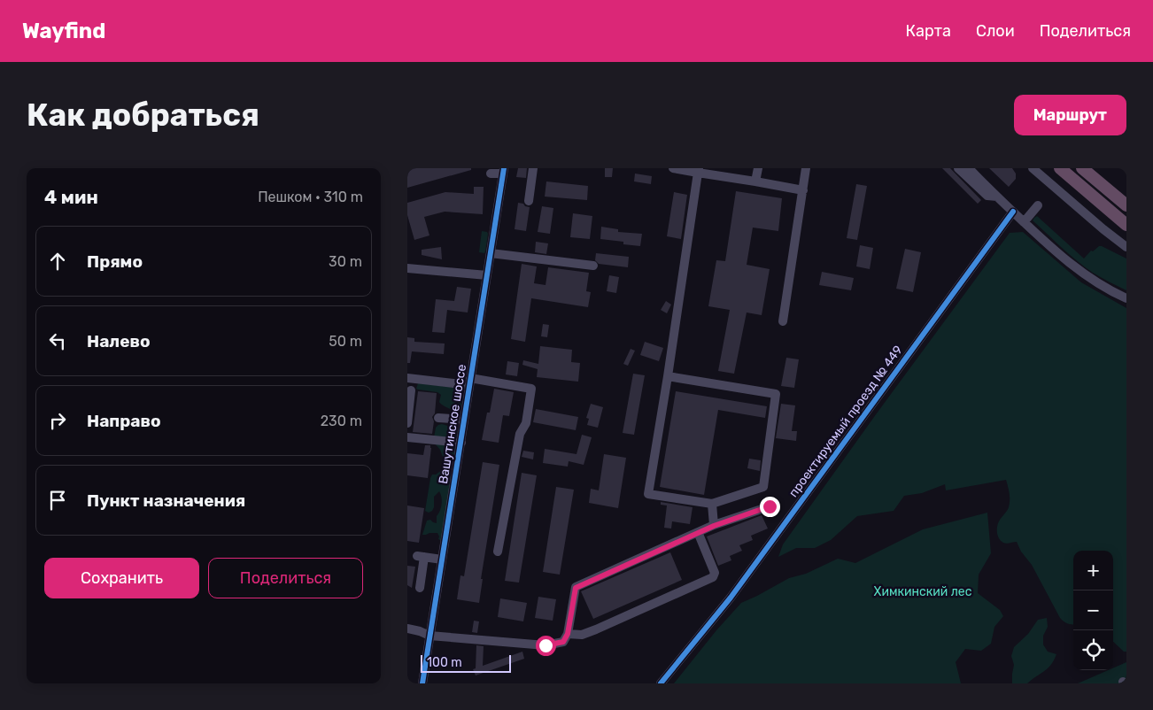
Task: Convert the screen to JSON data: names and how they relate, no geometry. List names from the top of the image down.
{
  "streets": {
    "street": ["проектируемый проезд № 449", "Вашутинское шоссе"]
  },
  "parks": ["Химкинский лес"],
  "scale_bar": "100 m",
  "page": {
    "header": "Wayfind",
    "nav": ["Карта", "Слои", "Поделиться"],
    "buttons": [
      "Маршрут",
      ["Сохранить", "Поделиться"]
    ],
    "title": "Как добраться",
    "heading": ["4 мин", "Пешком · 310 m"],
    "list": [
      ["Прямо", "30 m"],
      ["Налево", "50 m"],
      ["Направо", "230 m"],
      "Пункт назначения"
    ],
    "map_buttons": ["+", "−"],
    "scale": "100 m"
  }
}
